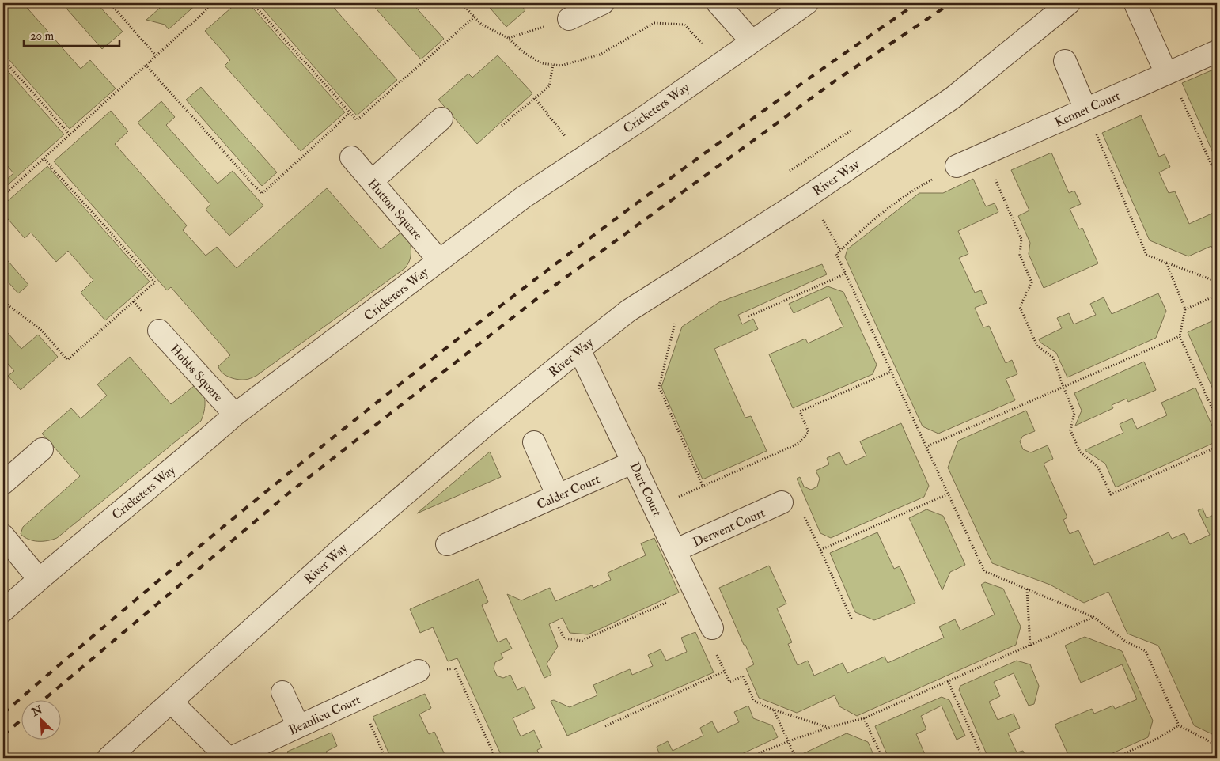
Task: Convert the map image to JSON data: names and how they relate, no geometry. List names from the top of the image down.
{
  "streets": {
    "street": [
      "Cricketers Way",
      "Kennet Court",
      "River Way",
      "Hutton Square",
      "Hobbs Square",
      "Dart Court",
      "Calder Court",
      "Derwent Court",
      "Beaulieu Court"
    ]
  },
  "crossings": [
    ["Cricketers Way", "Hutton Square"],
    ["Cricketers Way", "Hobbs Square"],
    ["River Way", "Dart Court"],
    ["Dart Court", "Calder Court"],
    ["Dart Court", "Derwent Court"]
  ],
  "scale_bar": "20 m",
  "north": "top left"
}
